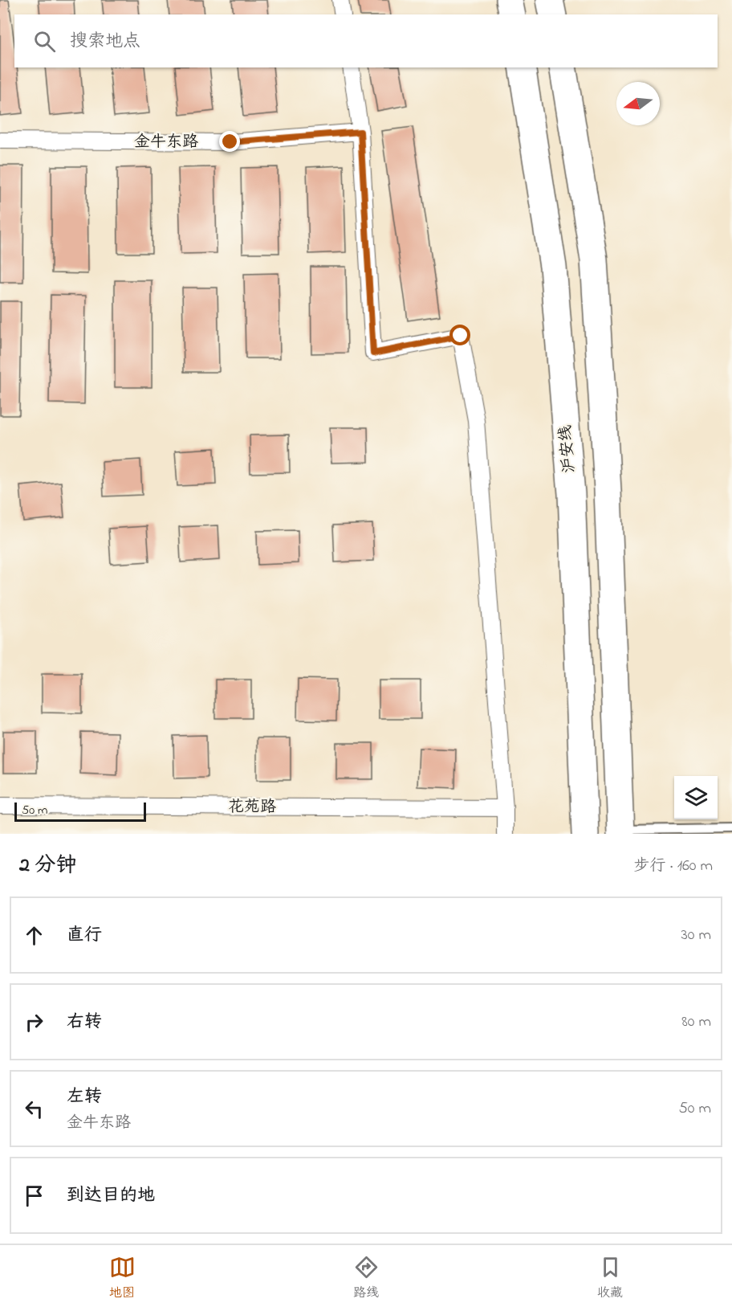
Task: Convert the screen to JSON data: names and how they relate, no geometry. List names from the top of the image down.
{
  "streets": {
    "highway": ["沪安线"],
    "street": ["金牛东路", "花苑路"]
  },
  "scale_bar": "50 m",
  "north": "left",
  "page": {
    "search": "搜索地点",
    "scale": "50 m",
    "heading": ["2 分钟", "步行 · 160 m"],
    "list": [
      ["直行", "30 m"],
      ["右转", "80 m"],
      ["左转", "金牛东路", "50 m"],
      "到达目的地"
    ],
    "nav": ["地图", "路线", "收藏"]
  }
}
